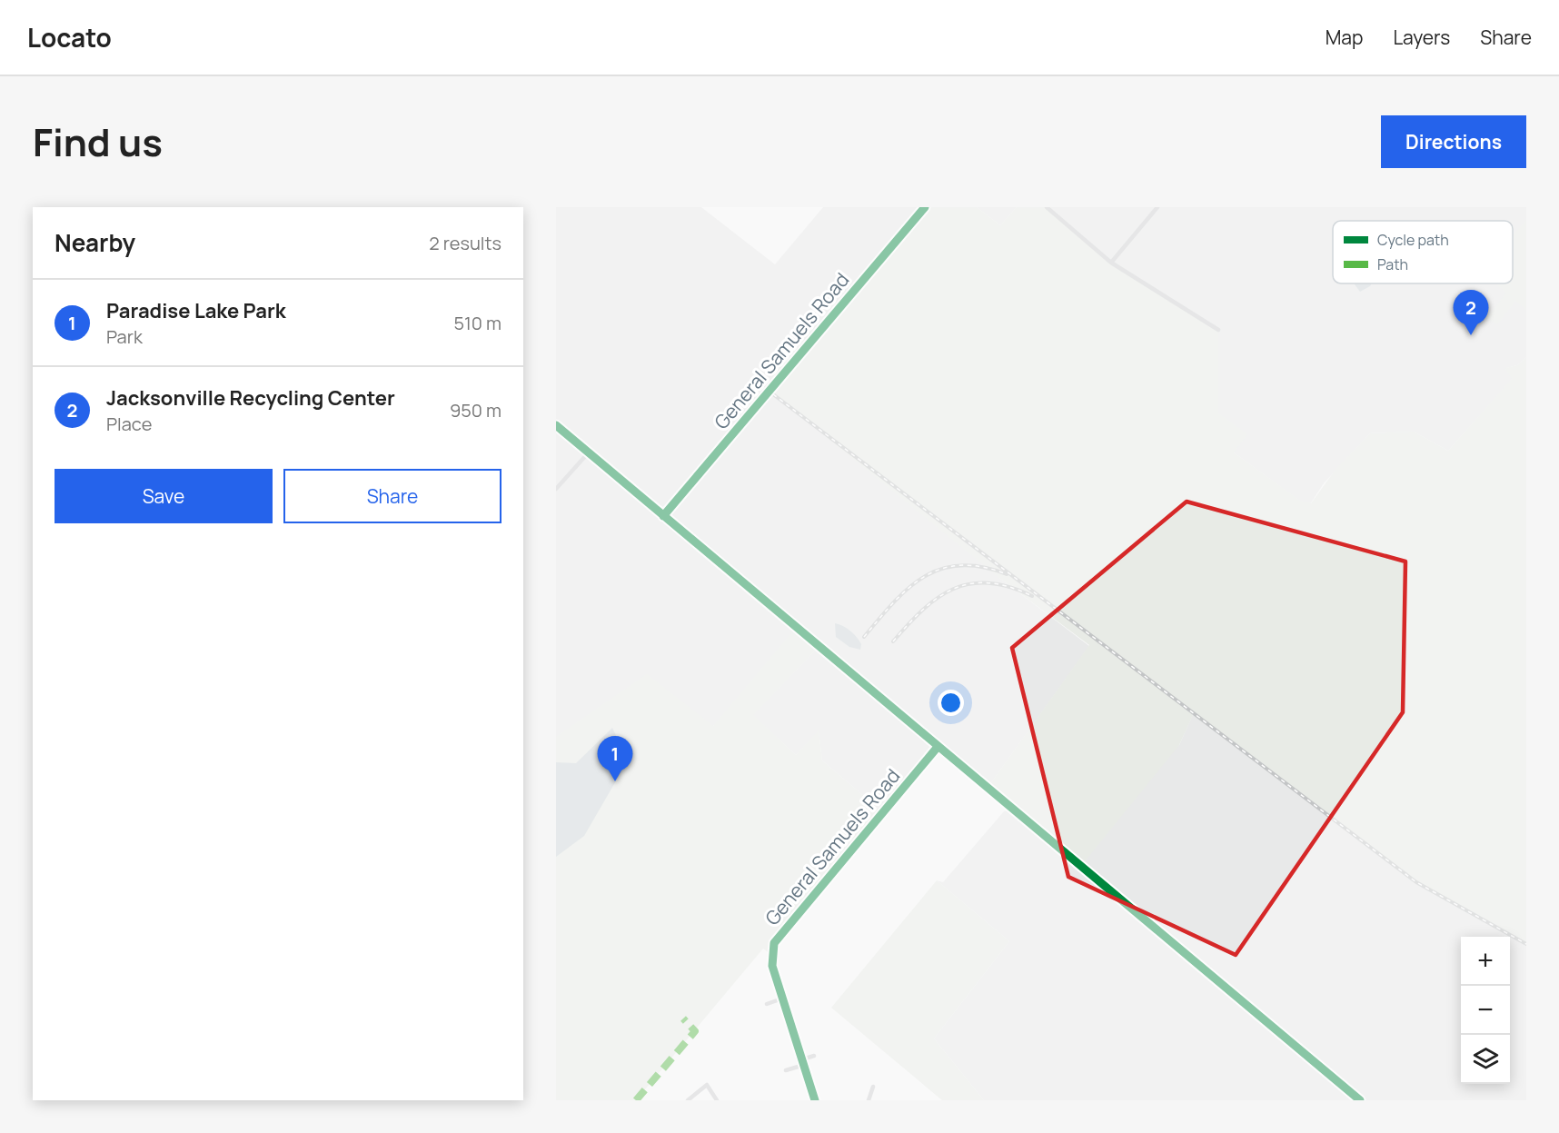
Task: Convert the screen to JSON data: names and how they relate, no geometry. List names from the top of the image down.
{
  "streets": {
    "street": ["General Samuels Road"]
  },
  "legend": ["Cycle path", "Path"],
  "page": {
    "header": "Locato",
    "nav": ["Map", "Layers", "Share"],
    "title": "Find us",
    "buttons": [
      "Directions",
      ["Save", "Share"]
    ],
    "heading": ["Nearby", "2 results"],
    "list": [
      {
        "mark": "1",
        "name": "Paradise Lake Park",
        "note": "Park",
        "value": "510 m"
      },
      {
        "mark": "2",
        "name": "Jacksonville Recycling Center",
        "note": "Place",
        "value": "950 m"
      }
    ],
    "pins": ["2", "1"],
    "map_buttons": ["+", "−"]
  }
}
